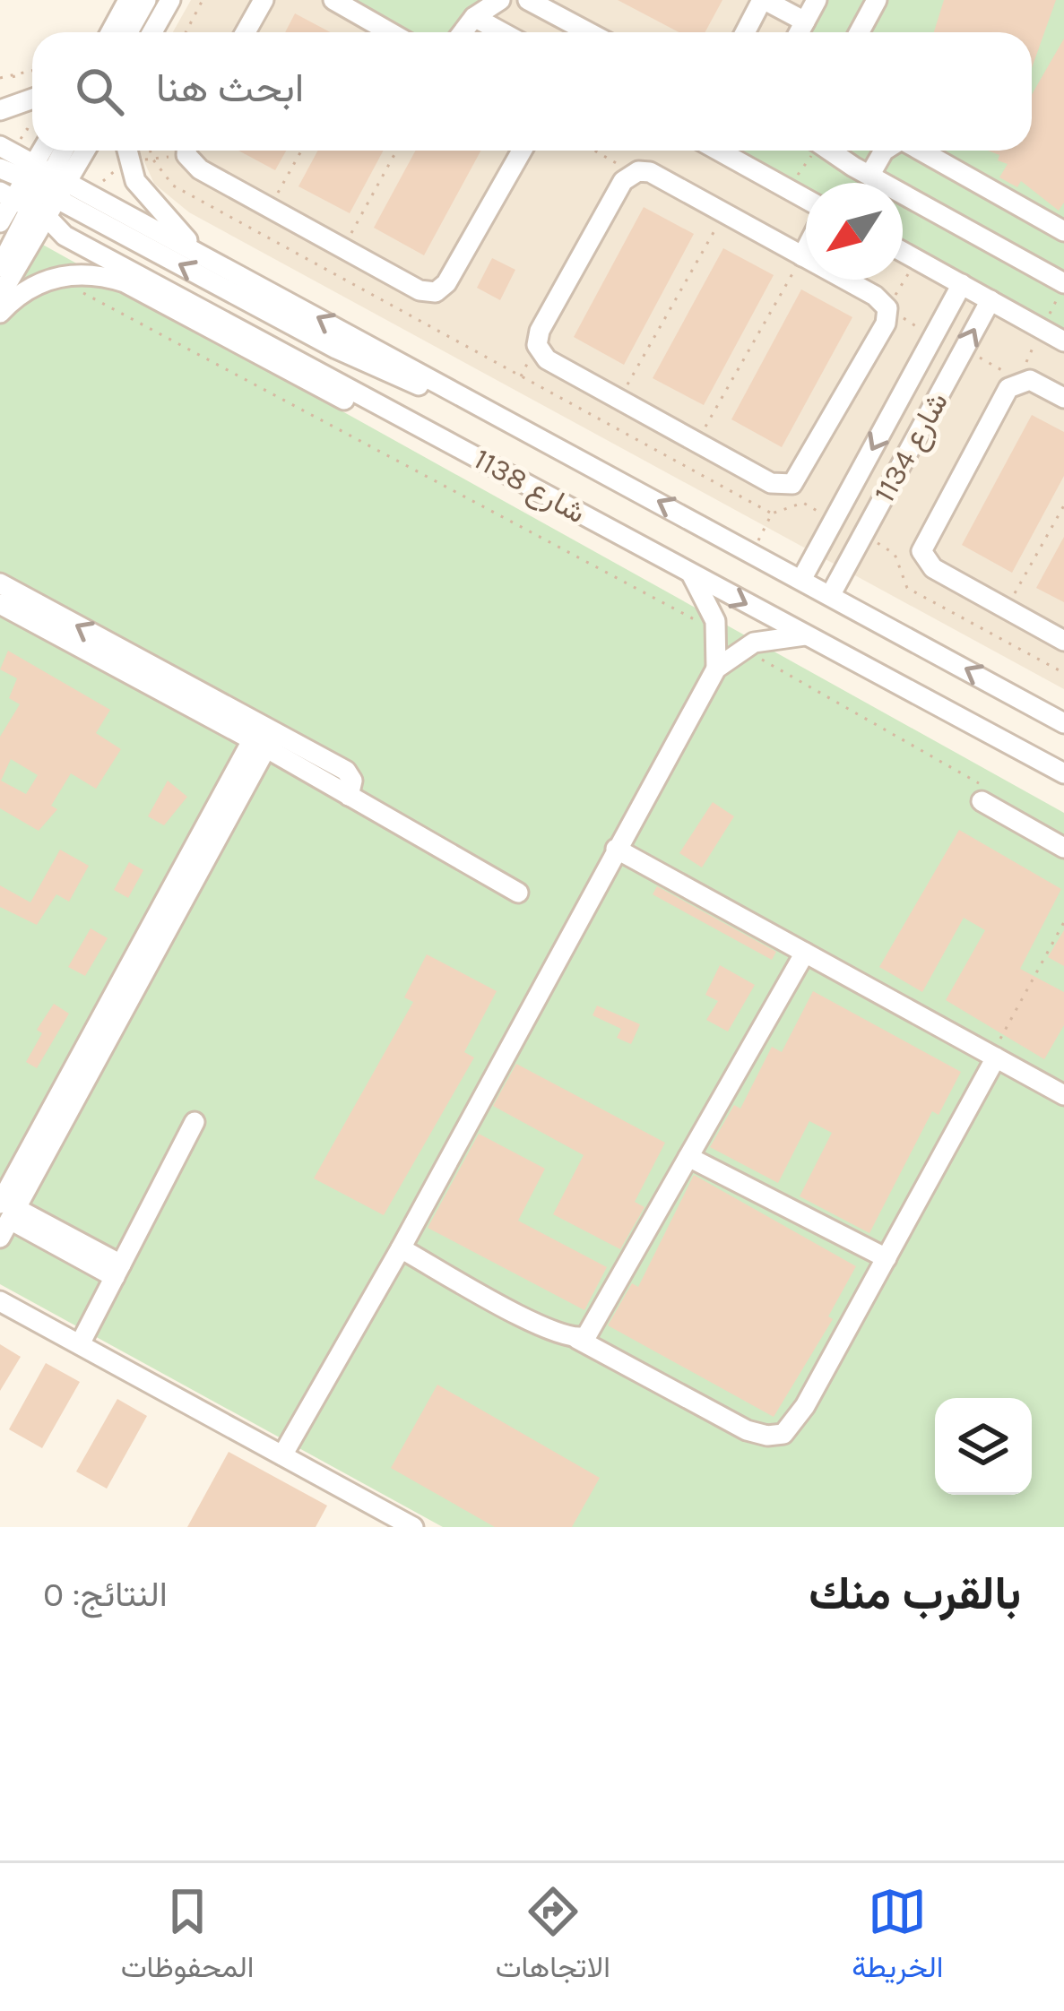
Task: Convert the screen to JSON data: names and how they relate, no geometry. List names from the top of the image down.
{
  "streets": {
    "street": ["شارع 1134", "شارع 1138"]
  },
  "crossings": [
    ["شارع 1134", "شارع 1138"]
  ],
  "north": "bottom left",
  "page": {
    "search": "ابحث هنا",
    "heading": ["بالقرب منك", "النتائج: 0"],
    "nav": ["الخريطة", "الاتجاهات", "المحفوظات"]
  }
}
